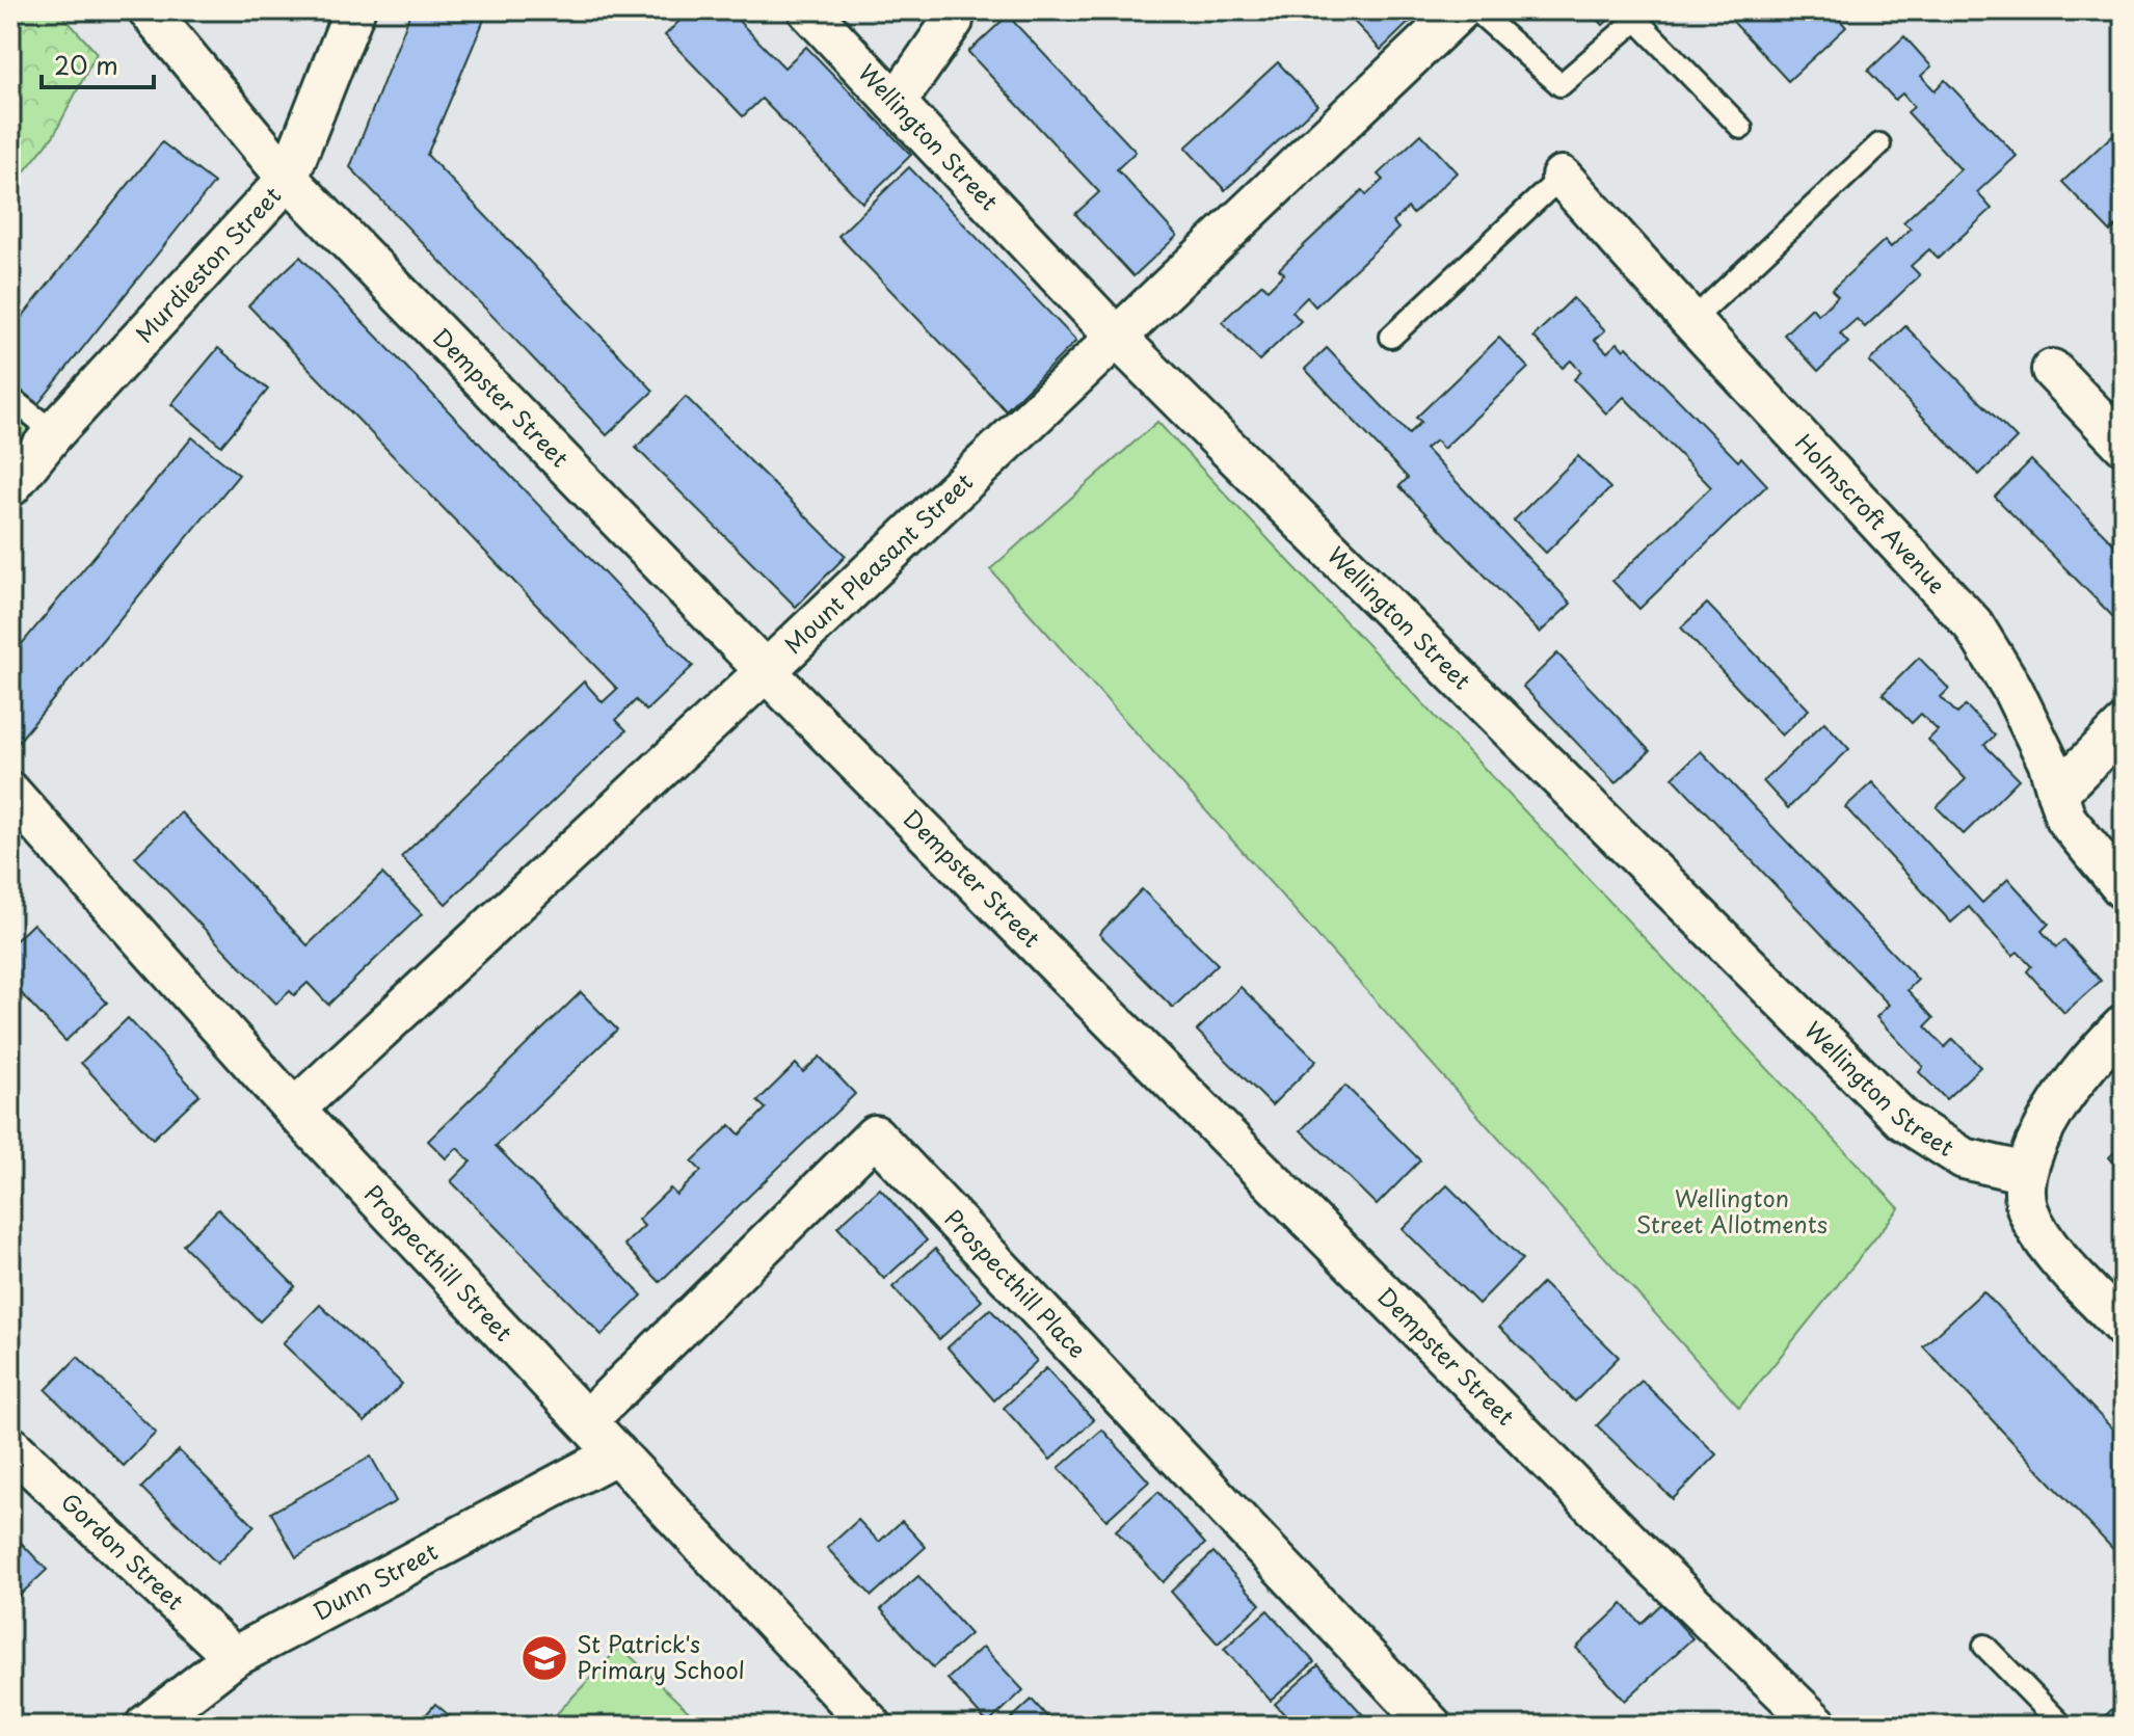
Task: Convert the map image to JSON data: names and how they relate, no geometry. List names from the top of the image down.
{
  "streets": {
    "street": [
      "Wellington Street",
      "Murdieston Street",
      "Dempster Street",
      "Holmscroft Avenue",
      "Mount Pleasant Street",
      "Prospecthill Street",
      "Prospecthill Place",
      "Gordon Street",
      "Dunn Street"
    ]
  },
  "crossings": [
    ["Wellington Street", "Mount Pleasant Street"],
    ["Murdieston Street", "Dempster Street"],
    ["Dempster Street", "Mount Pleasant Street"],
    ["Mount Pleasant Street", "Prospecthill Street"],
    ["Prospecthill Street", "Prospecthill Place"],
    ["Prospecthill Street", "Dunn Street"],
    ["Gordon Street", "Dunn Street"]
  ],
  "parks": ["Wellington Street Allotments"],
  "places": {
    "school or university": ["St Patrick's Primary School"]
  },
  "scale_bar": "20 m"
}
